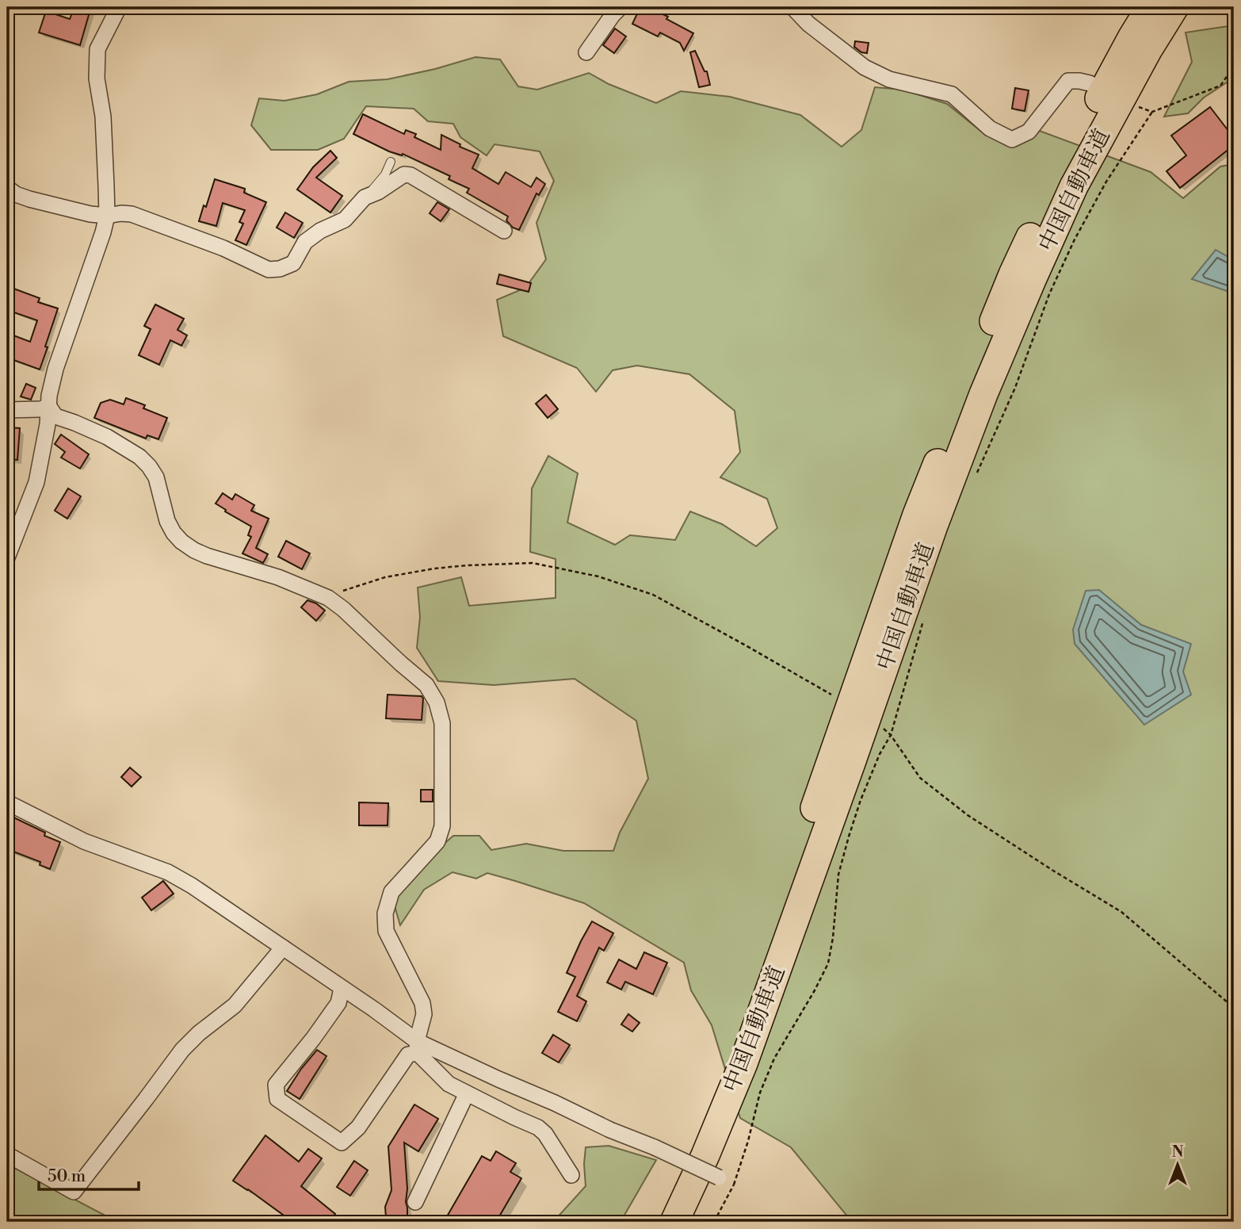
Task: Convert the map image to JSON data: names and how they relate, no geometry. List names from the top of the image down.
{
  "streets": {
    "highway": ["中国自動車道"]
  },
  "scale_bar": "50 m",
  "north": "top"
}
